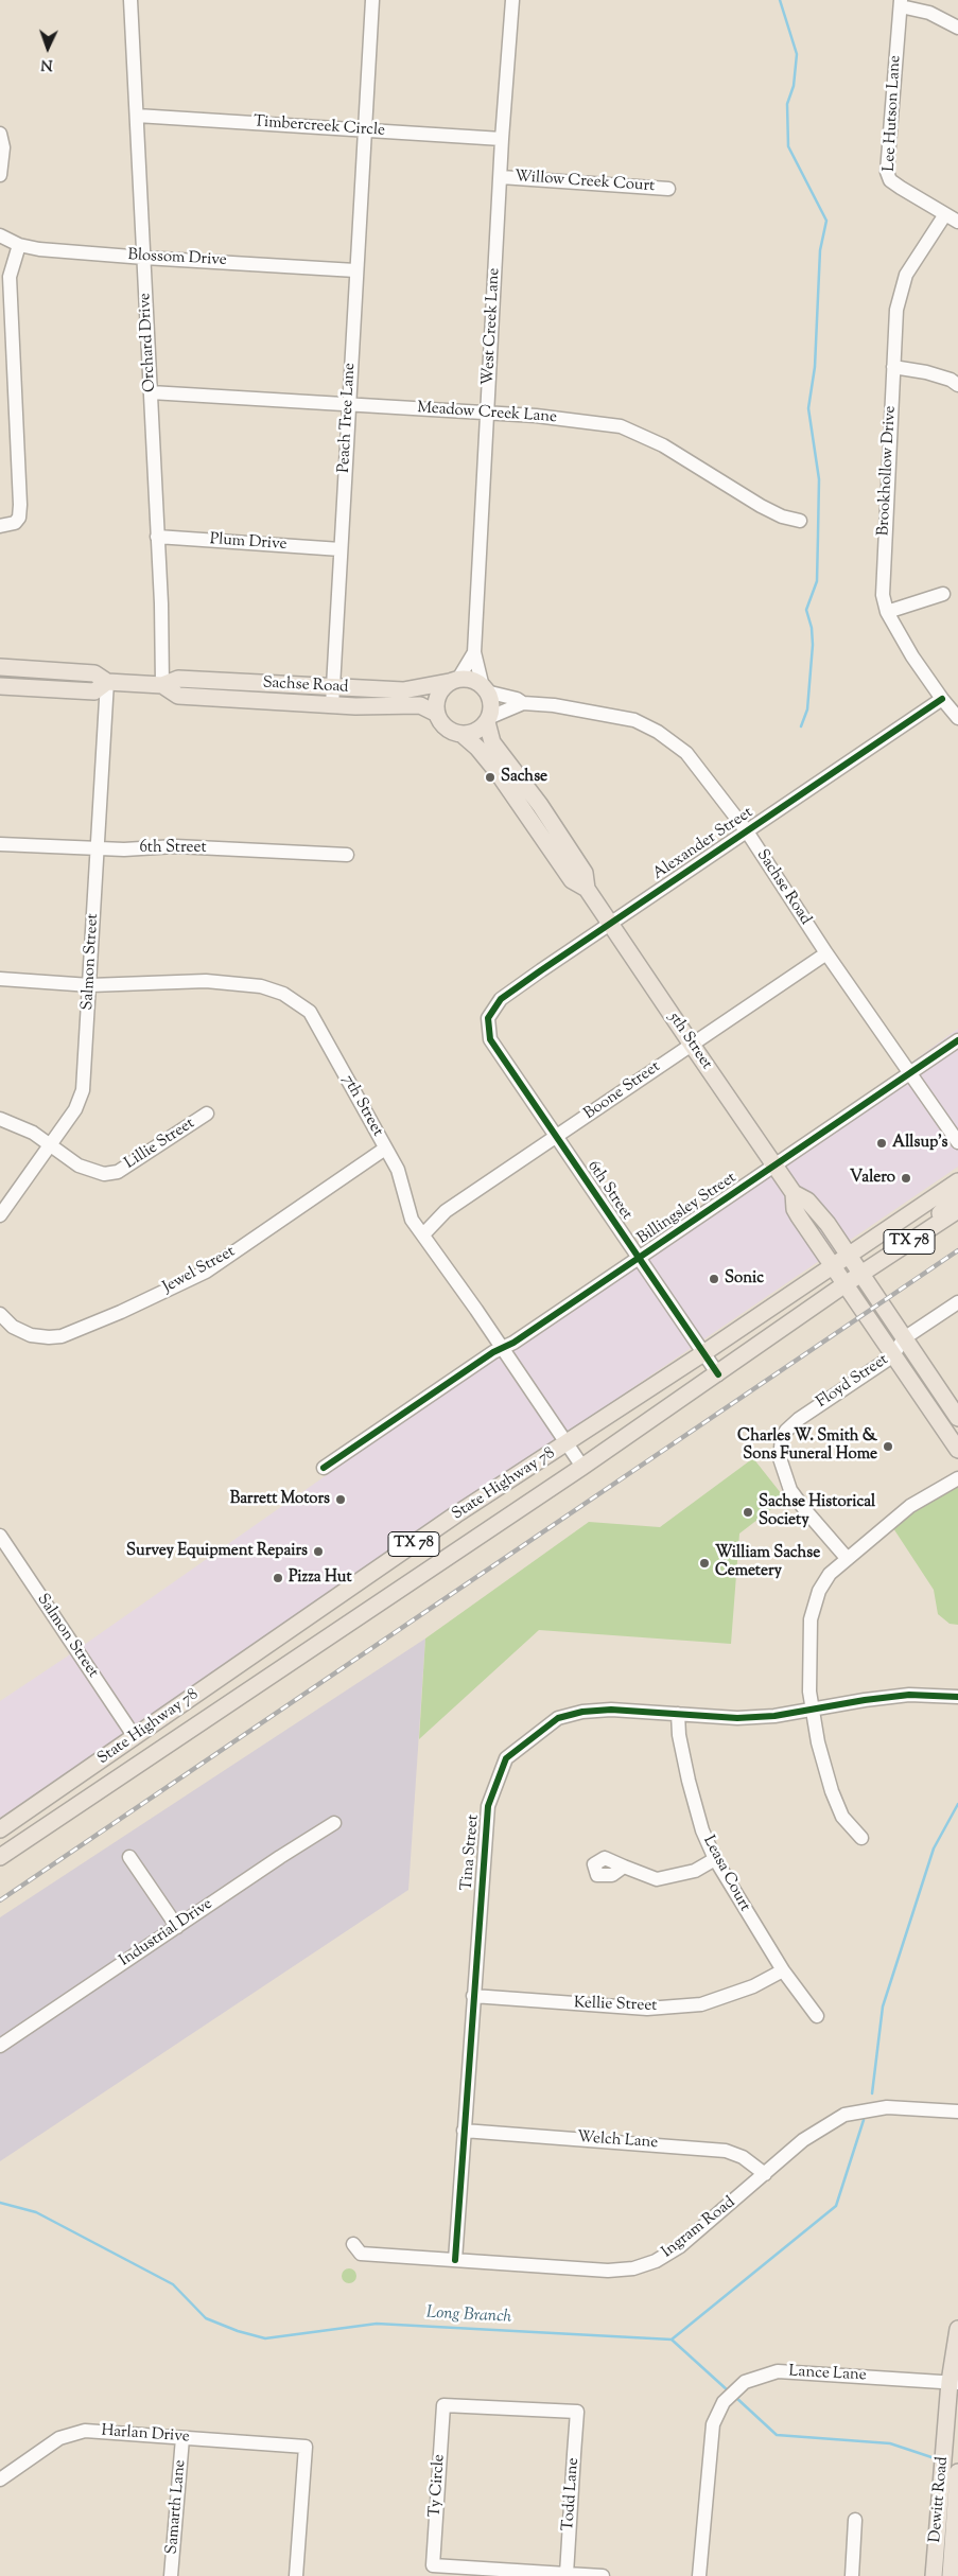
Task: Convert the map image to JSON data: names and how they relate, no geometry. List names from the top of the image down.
{
  "streets": {
    "main road": [
      "Sachse Road",
      "5th Street",
      "TX 78",
      "State Highway 78",
      "Dewitt Road"
    ],
    "street": [
      "Lee Hutson Lane",
      "Timbercreek Circle",
      "Willow Creek Court",
      "Blossom Drive",
      "West Creek Lane",
      "Orchard Drive",
      "Meadow Creek Lane",
      "Peach Tree Lane",
      "Brookhollow Drive",
      "Plum Drive",
      "Alexander Street",
      "6th Street",
      "Salmon Street",
      "Boone Street",
      "7th Street",
      "Lillie Street",
      "Billingsley Street",
      "Jewel Street",
      "Floyd Street",
      "Tina Street",
      "Leasa Court",
      "Industrial Drive",
      "Kellie Street",
      "Welch Lane",
      "Ingram Road",
      "Lance Lane",
      "Harlan Drive",
      "Ty Circle",
      "Todd Lane",
      "Samarth Lane"
    ]
  },
  "crossings": [
    ["Lee Hutson Lane", "Brookhollow Drive"],
    ["Timbercreek Circle", "West Creek Lane"],
    ["Timbercreek Circle", "Orchard Drive"],
    ["Timbercreek Circle", "Peach Tree Lane"],
    ["Willow Creek Court", "West Creek Lane"],
    ["Blossom Drive", "Orchard Drive"],
    ["Blossom Drive", "Peach Tree Lane"],
    ["West Creek Lane", "Meadow Creek Lane"],
    ["West Creek Lane", "Sachse Road"],
    ["West Creek Lane", "5th Street"],
    ["Orchard Drive", "Meadow Creek Lane"],
    ["Orchard Drive", "Plum Drive"],
    ["Orchard Drive", "Sachse Road"],
    ["Meadow Creek Lane", "Peach Tree Lane"],
    ["Peach Tree Lane", "Plum Drive"],
    ["Peach Tree Lane", "Sachse Road"],
    ["Brookhollow Drive", "Alexander Street"],
    ["Sachse Road", "Alexander Street"],
    ["Sachse Road", "Salmon Street"],
    ["Sachse Road", "5th Street"],
    ["Sachse Road", "Boone Street"],
    ["Sachse Road", "Billingsley Street"],
    ["Alexander Street", "6th Street"],
    ["Alexander Street", "5th Street"],
    ["6th Street", "Salmon Street"],
    ["6th Street", "Boone Street"],
    ["6th Street", "Billingsley Street"],
    ["6th Street", "State Highway 78"],
    ["Salmon Street", "7th Street"],
    ["Salmon Street", "Lillie Street"],
    ["Salmon Street", "State Highway 78"],
    ["5th Street", "Boone Street"],
    ["5th Street", "Billingsley Street"],
    ["5th Street", "Floyd Street"],
    ["5th Street", "State Highway 78"],
    ["Boone Street", "7th Street"],
    ["7th Street", "Billingsley Street"],
    ["7th Street", "Jewel Street"],
    ["7th Street", "State Highway 78"],
    ["Tina Street", "Leasa Court"],
    ["Tina Street", "Kellie Street"],
    ["Tina Street", "Welch Lane"],
    ["Tina Street", "Ingram Road"],
    ["Leasa Court", "Kellie Street"],
    ["Welch Lane", "Ingram Road"],
    ["Lance Lane", "Dewitt Road"],
    ["Harlan Drive", "Samarth Lane"],
    ["Ty Circle", "Todd Lane"]
  ],
  "water": ["Long Branch"],
  "places": [
    "Sachse",
    "Allsup's",
    "Valero",
    "Sonic",
    "Charles W. Smith & Sons Funeral Home",
    "Barrett Motors",
    "Sachse Historical Society",
    "Survey Equipment Repairs",
    "William Sachse Cemetery",
    "Pizza Hut"
  ],
  "north": "bottom"
}
